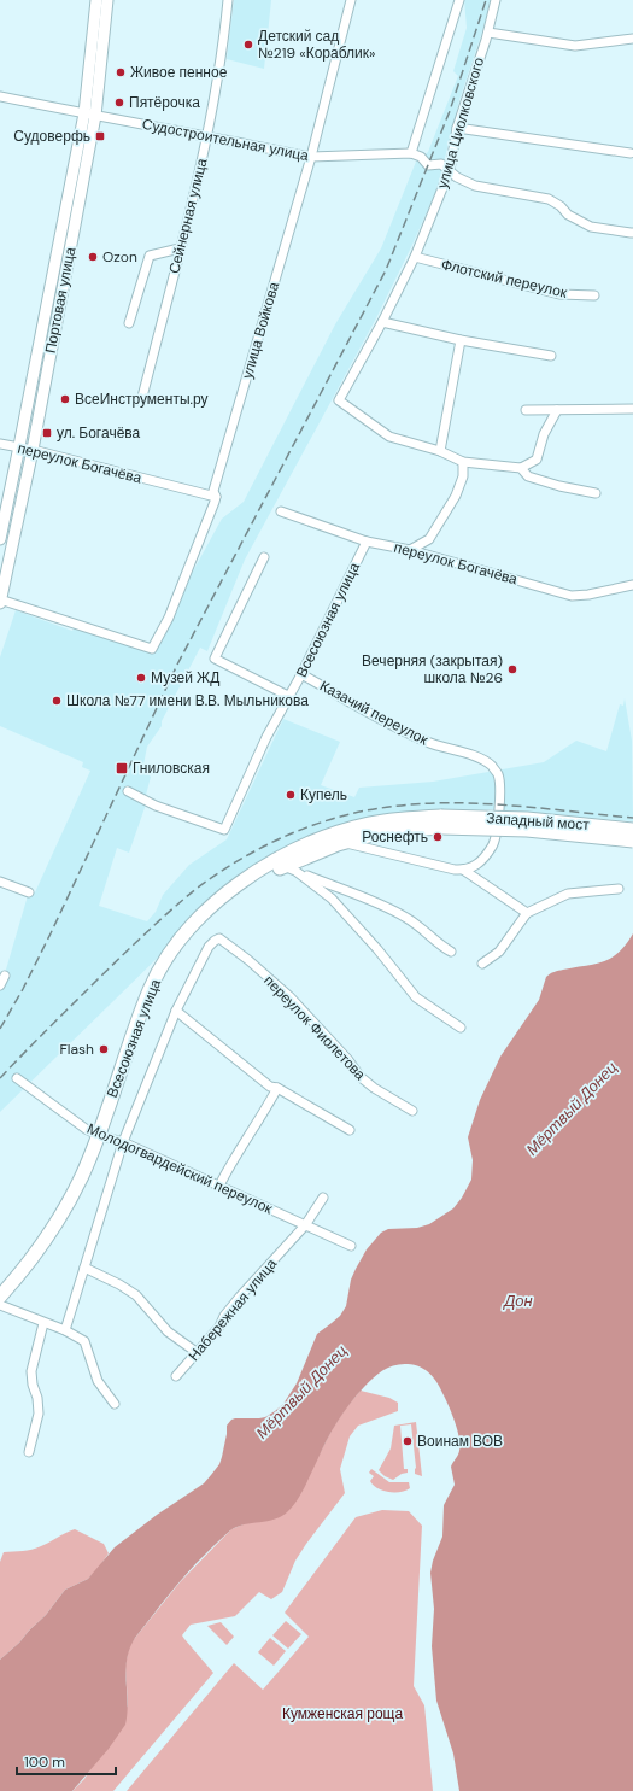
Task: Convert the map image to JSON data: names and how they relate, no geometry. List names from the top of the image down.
{
  "streets": {
    "highway": ["Всесоюзная улица", "Западный мост"],
    "main road": ["Портовая улица"],
    "street": [
      "улица Циолковского",
      "Судостроительная улица",
      "Сейнерная улица",
      "Флотский переулок",
      "улица Войкова",
      "переулок Богачёва",
      "Казачий переулок",
      "переулок Фиолетова",
      "Молодогвардейский переулок",
      "Набережная улица"
    ]
  },
  "crossings": [
    ["улица Циолковского", "Флотский переулок"],
    ["Судостроительная улица", "Сейнерная улица"],
    ["Судостроительная улица", "Портовая улица"],
    ["Судостроительная улица", "улица Войкова"],
    ["Портовая улица", "улица Войкова"],
    ["Портовая улица", "переулок Богачёва"],
    ["улица Войкова", "переулок Богачёва"],
    ["переулок Богачёва", "Всесоюзная улица"],
    ["Всесоюзная улица", "Казачий переулок"],
    ["Всесоюзная улица", "Западный мост"],
    ["Всесоюзная улица", "Молодогвардейский переулок"],
    ["Молодогвардейский переулок", "Набережная улица"]
  ],
  "water": ["Мёртвый Донец", "Дон"],
  "parks": ["Кумженская роща"],
  "places": {
    "other": [
      "Детский сад №219 «Кораблик»",
      "Живое пенное",
      "Пятёрочка",
      "Ozon",
      "ВсеИнструменты.ру",
      "Вечерняя (закрытая) школа №26",
      "Музей ЖД",
      "Школа №77 имени В.В. Мыльникова",
      "Купель",
      "Роснефть",
      "Flash",
      "Воинам ВОВ"
    ],
    "transit": ["Судоверфь", "ул. Богачёва", "Гниловская"]
  },
  "scale_bar": "100 m"
}
